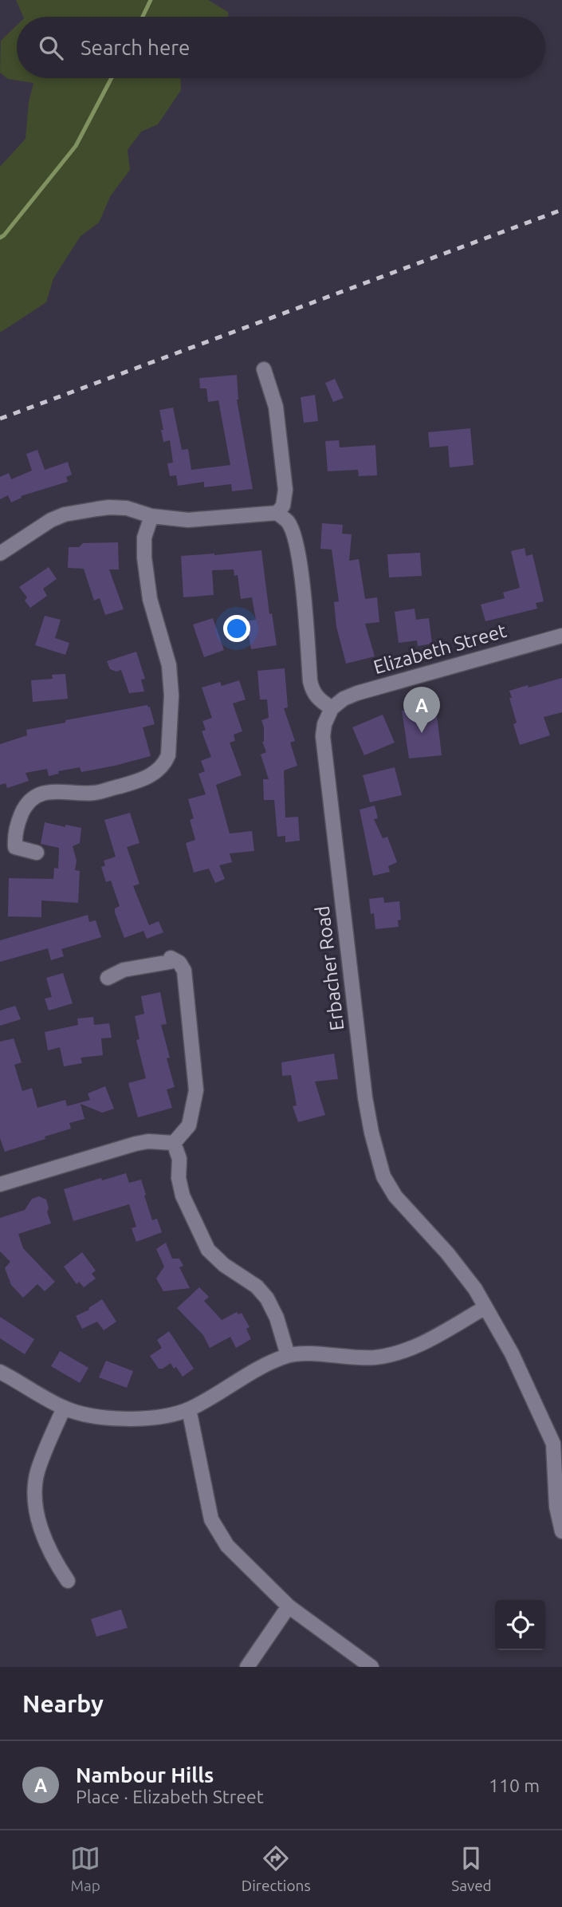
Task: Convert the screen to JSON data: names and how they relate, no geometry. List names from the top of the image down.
{
  "streets": {
    "street": ["Elizabeth Street", "Erbacher Road"]
  },
  "crossings": [
    ["Elizabeth Street", "Erbacher Road"]
  ],
  "page": {
    "search": "Search here",
    "pins": "A",
    "heading": "Nearby",
    "list": [
      {
        "mark": "A",
        "name": "Nambour Hills",
        "note": "Place · Elizabeth Street",
        "value": "110 m"
      }
    ],
    "nav": ["Map", "Directions", "Saved"]
  }
}
